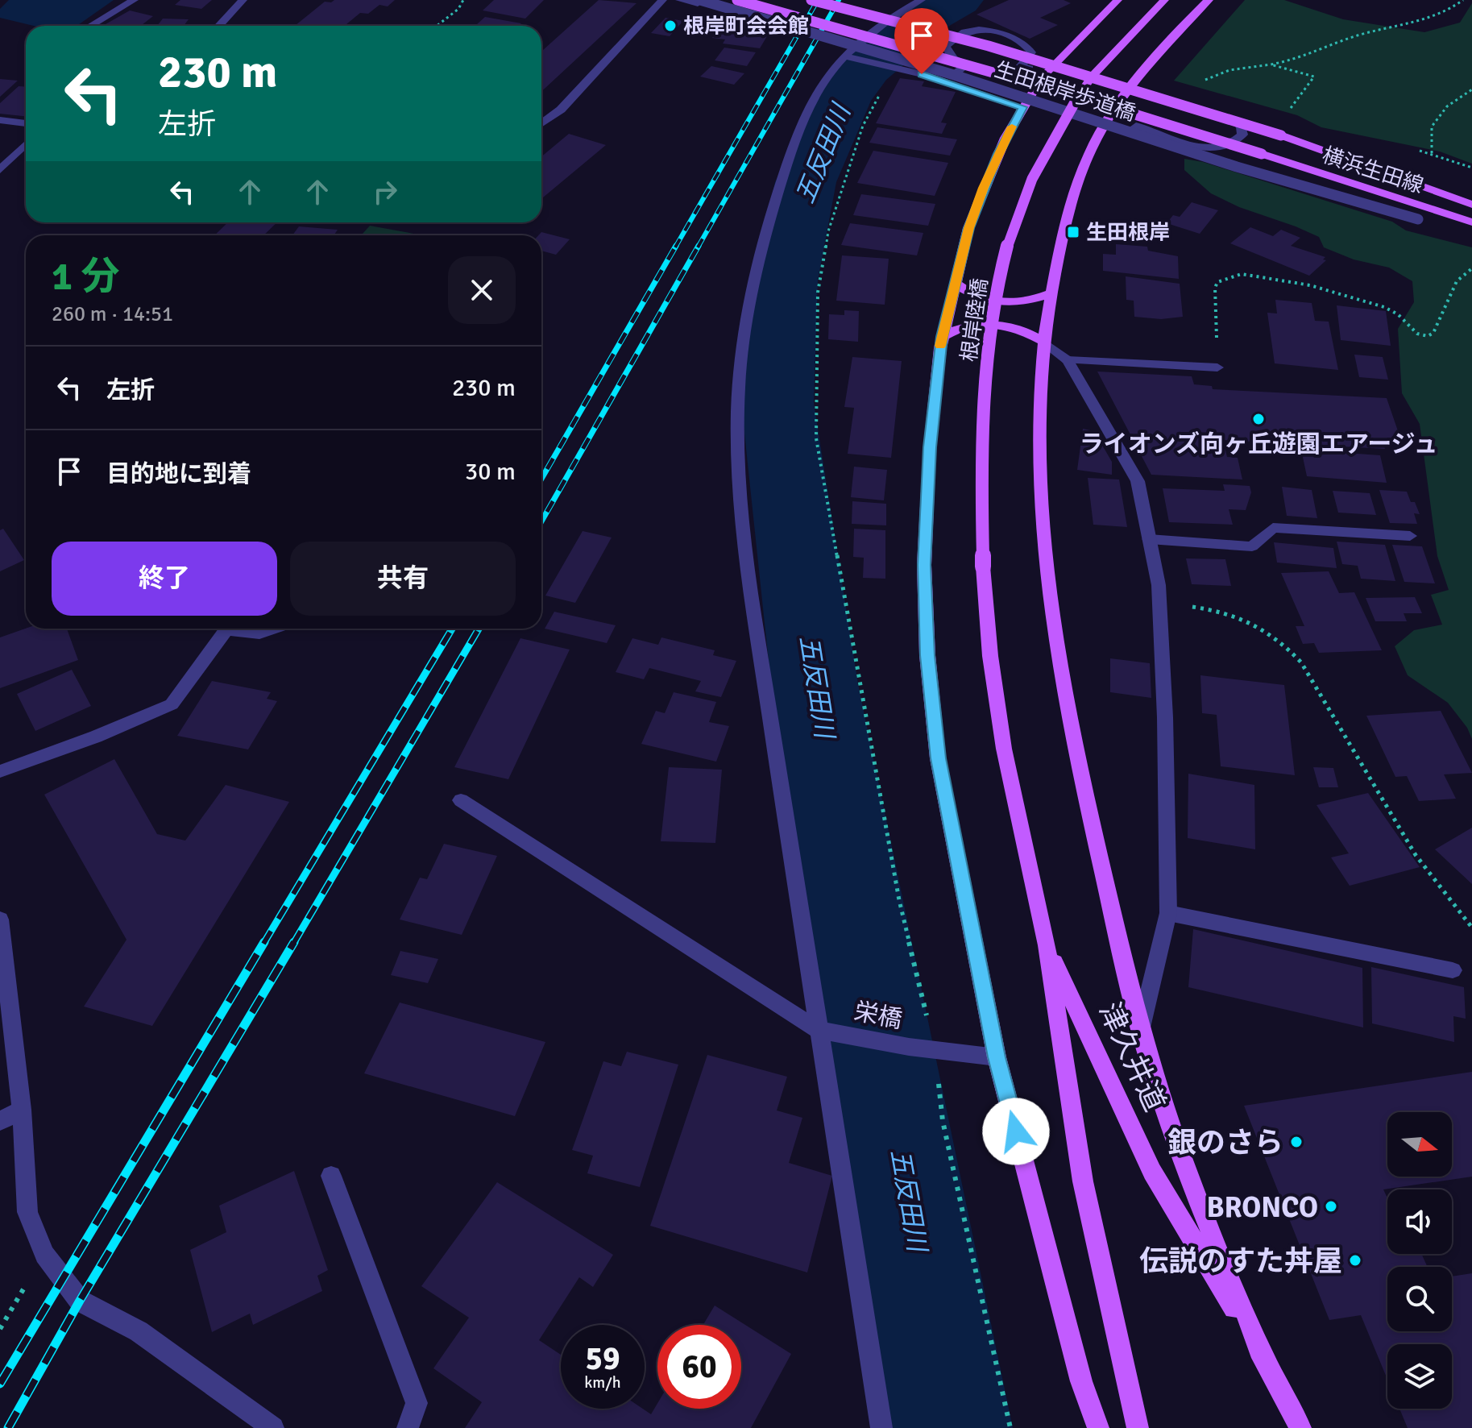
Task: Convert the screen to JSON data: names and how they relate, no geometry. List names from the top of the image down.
{
  "streets": {
    "main road": ["横浜生田線", "根岸陸橋", "津久井道"],
    "street": ["生田根岸歩道橋", "栄橋"]
  },
  "crossings": [
    ["横浜生田線", "根岸陸橋"],
    ["根岸陸橋", "津久井道"]
  ],
  "water": ["五反田川"],
  "places": {
    "other": [
      "根岸町会会館",
      "ライオンズ向ヶ丘遊園エアージュ",
      "銀のさら",
      "BRONCO",
      "伝説のすた丼屋"
    ],
    "transit": ["生田根岸"]
  },
  "north": "right",
  "page": {
    "turn": ["230 m", "左折"],
    "heading": ["1 分", "260 m · 14:51"],
    "list": [
      {
        "name": "左折",
        "value": "230 m"
      },
      {
        "name": "目的地に到着",
        "value": "30 m"
      }
    ],
    "buttons": ["終了", "共有"],
    "speed": "59 km/h",
    "limit": "60"
  }
}
